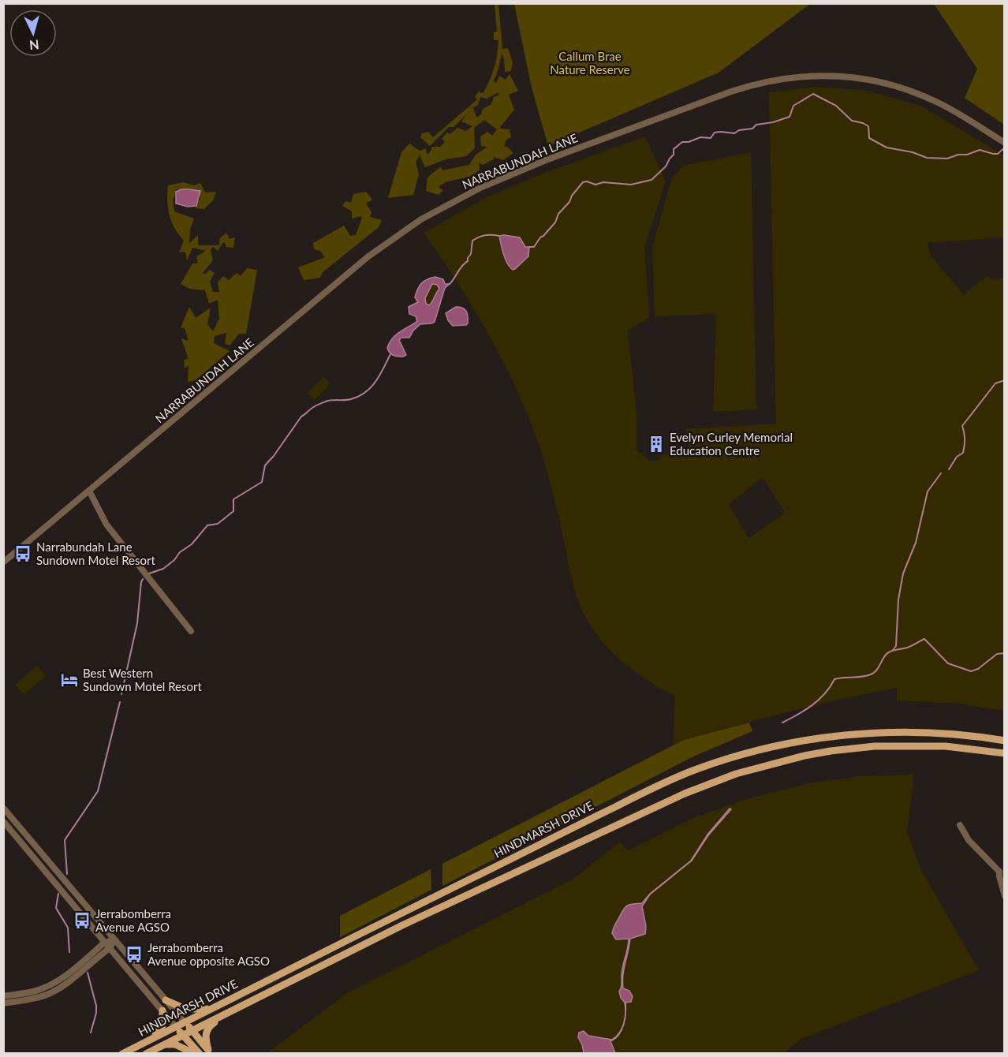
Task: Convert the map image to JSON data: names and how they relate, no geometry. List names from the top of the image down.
{
  "streets": {
    "main road": ["HINDMARSH DRIVE"],
    "street": ["NARRABUNDAH LANE"]
  },
  "parks": ["Callum Brae Nature Reserve"],
  "places": {
    "building": ["Evelyn Curley Memorial Education Centre"],
    "bus stop": ["Narrabundah Lane Sundown Motel Resort", "Jerrabomberra Avenue AGSO", "Jerrabomberra Avenue opposite AGSO"],
    "hotel": ["Best Western Sundown Motel Resort"]
  },
  "north": "bottom"
}
